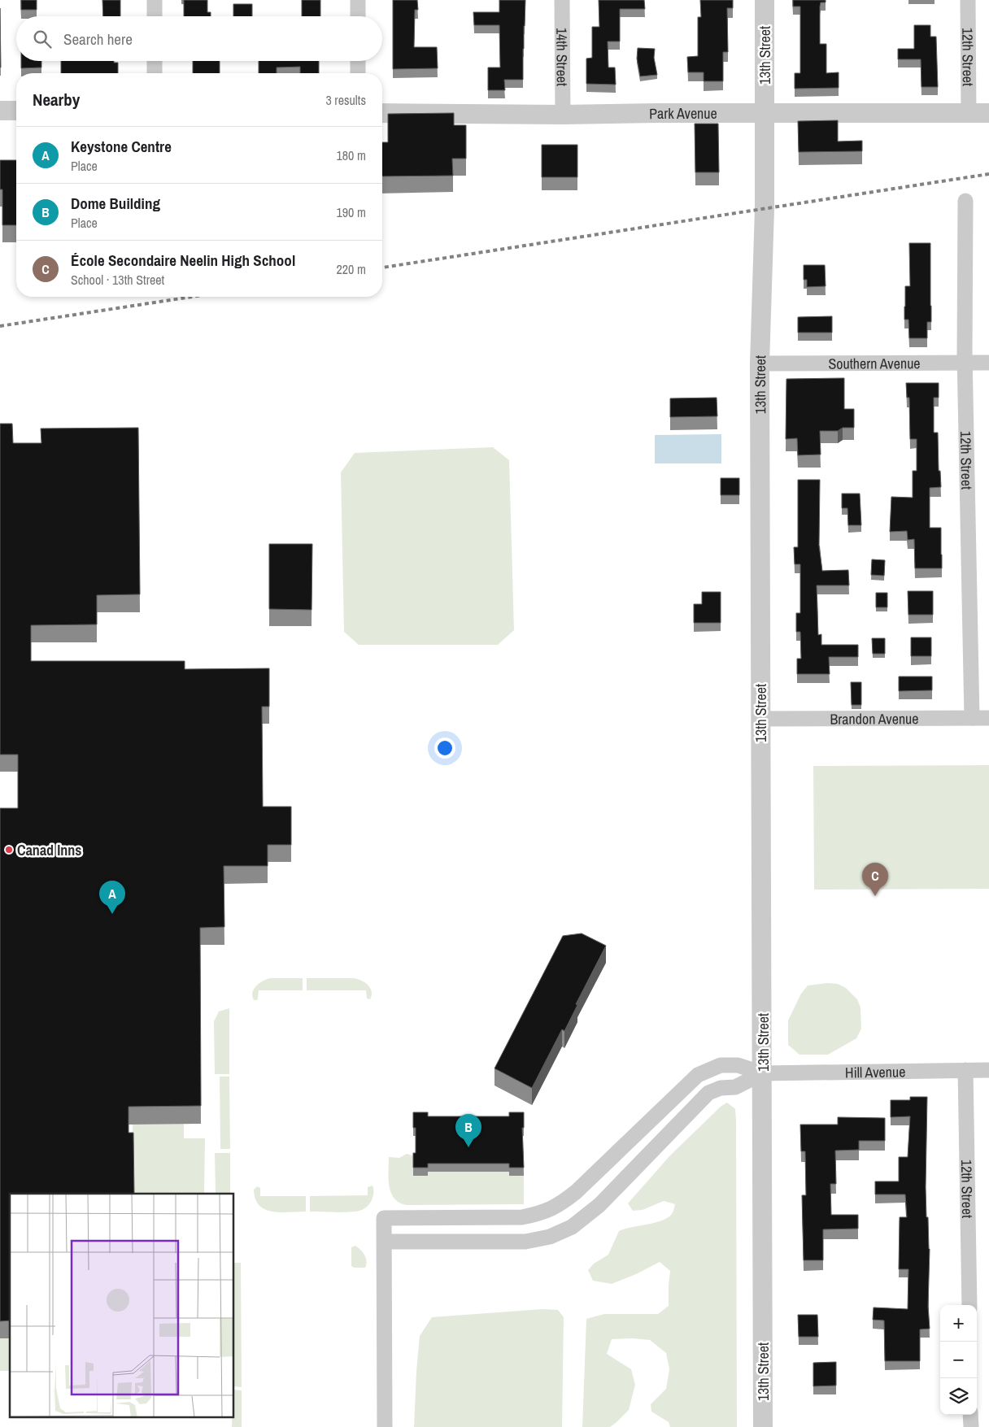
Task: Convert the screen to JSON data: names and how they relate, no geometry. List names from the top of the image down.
{
  "streets": {
    "street": [
      "13th Street",
      "12th Street",
      "14th Street",
      "Park Avenue",
      "Southern Avenue",
      "Brandon Avenue",
      "Hill Avenue"
    ]
  },
  "crossings": [
    ["13th Street", "Park Avenue"],
    ["13th Street", "Southern Avenue"],
    ["13th Street", "Brandon Avenue"],
    ["13th Street", "Hill Avenue"],
    ["12th Street", "Park Avenue"],
    ["12th Street", "Southern Avenue"],
    ["12th Street", "Brandon Avenue"],
    ["12th Street", "Hill Avenue"],
    ["14th Street", "Park Avenue"]
  ],
  "places": ["Canad Inns"],
  "page": {
    "search": "Search here",
    "heading": ["Nearby", "3 results"],
    "list": [
      {
        "mark": "A",
        "name": "Keystone Centre",
        "note": "Place",
        "value": "180 m"
      },
      {
        "mark": "B",
        "name": "Dome Building",
        "note": "Place",
        "value": "190 m"
      },
      {
        "mark": "C",
        "name": "École Secondaire Neelin High School",
        "note": "School · 13th Street",
        "value": "220 m"
      }
    ],
    "pins": ["C", "A", "B"],
    "map_buttons": ["+", "−"]
  }
}
